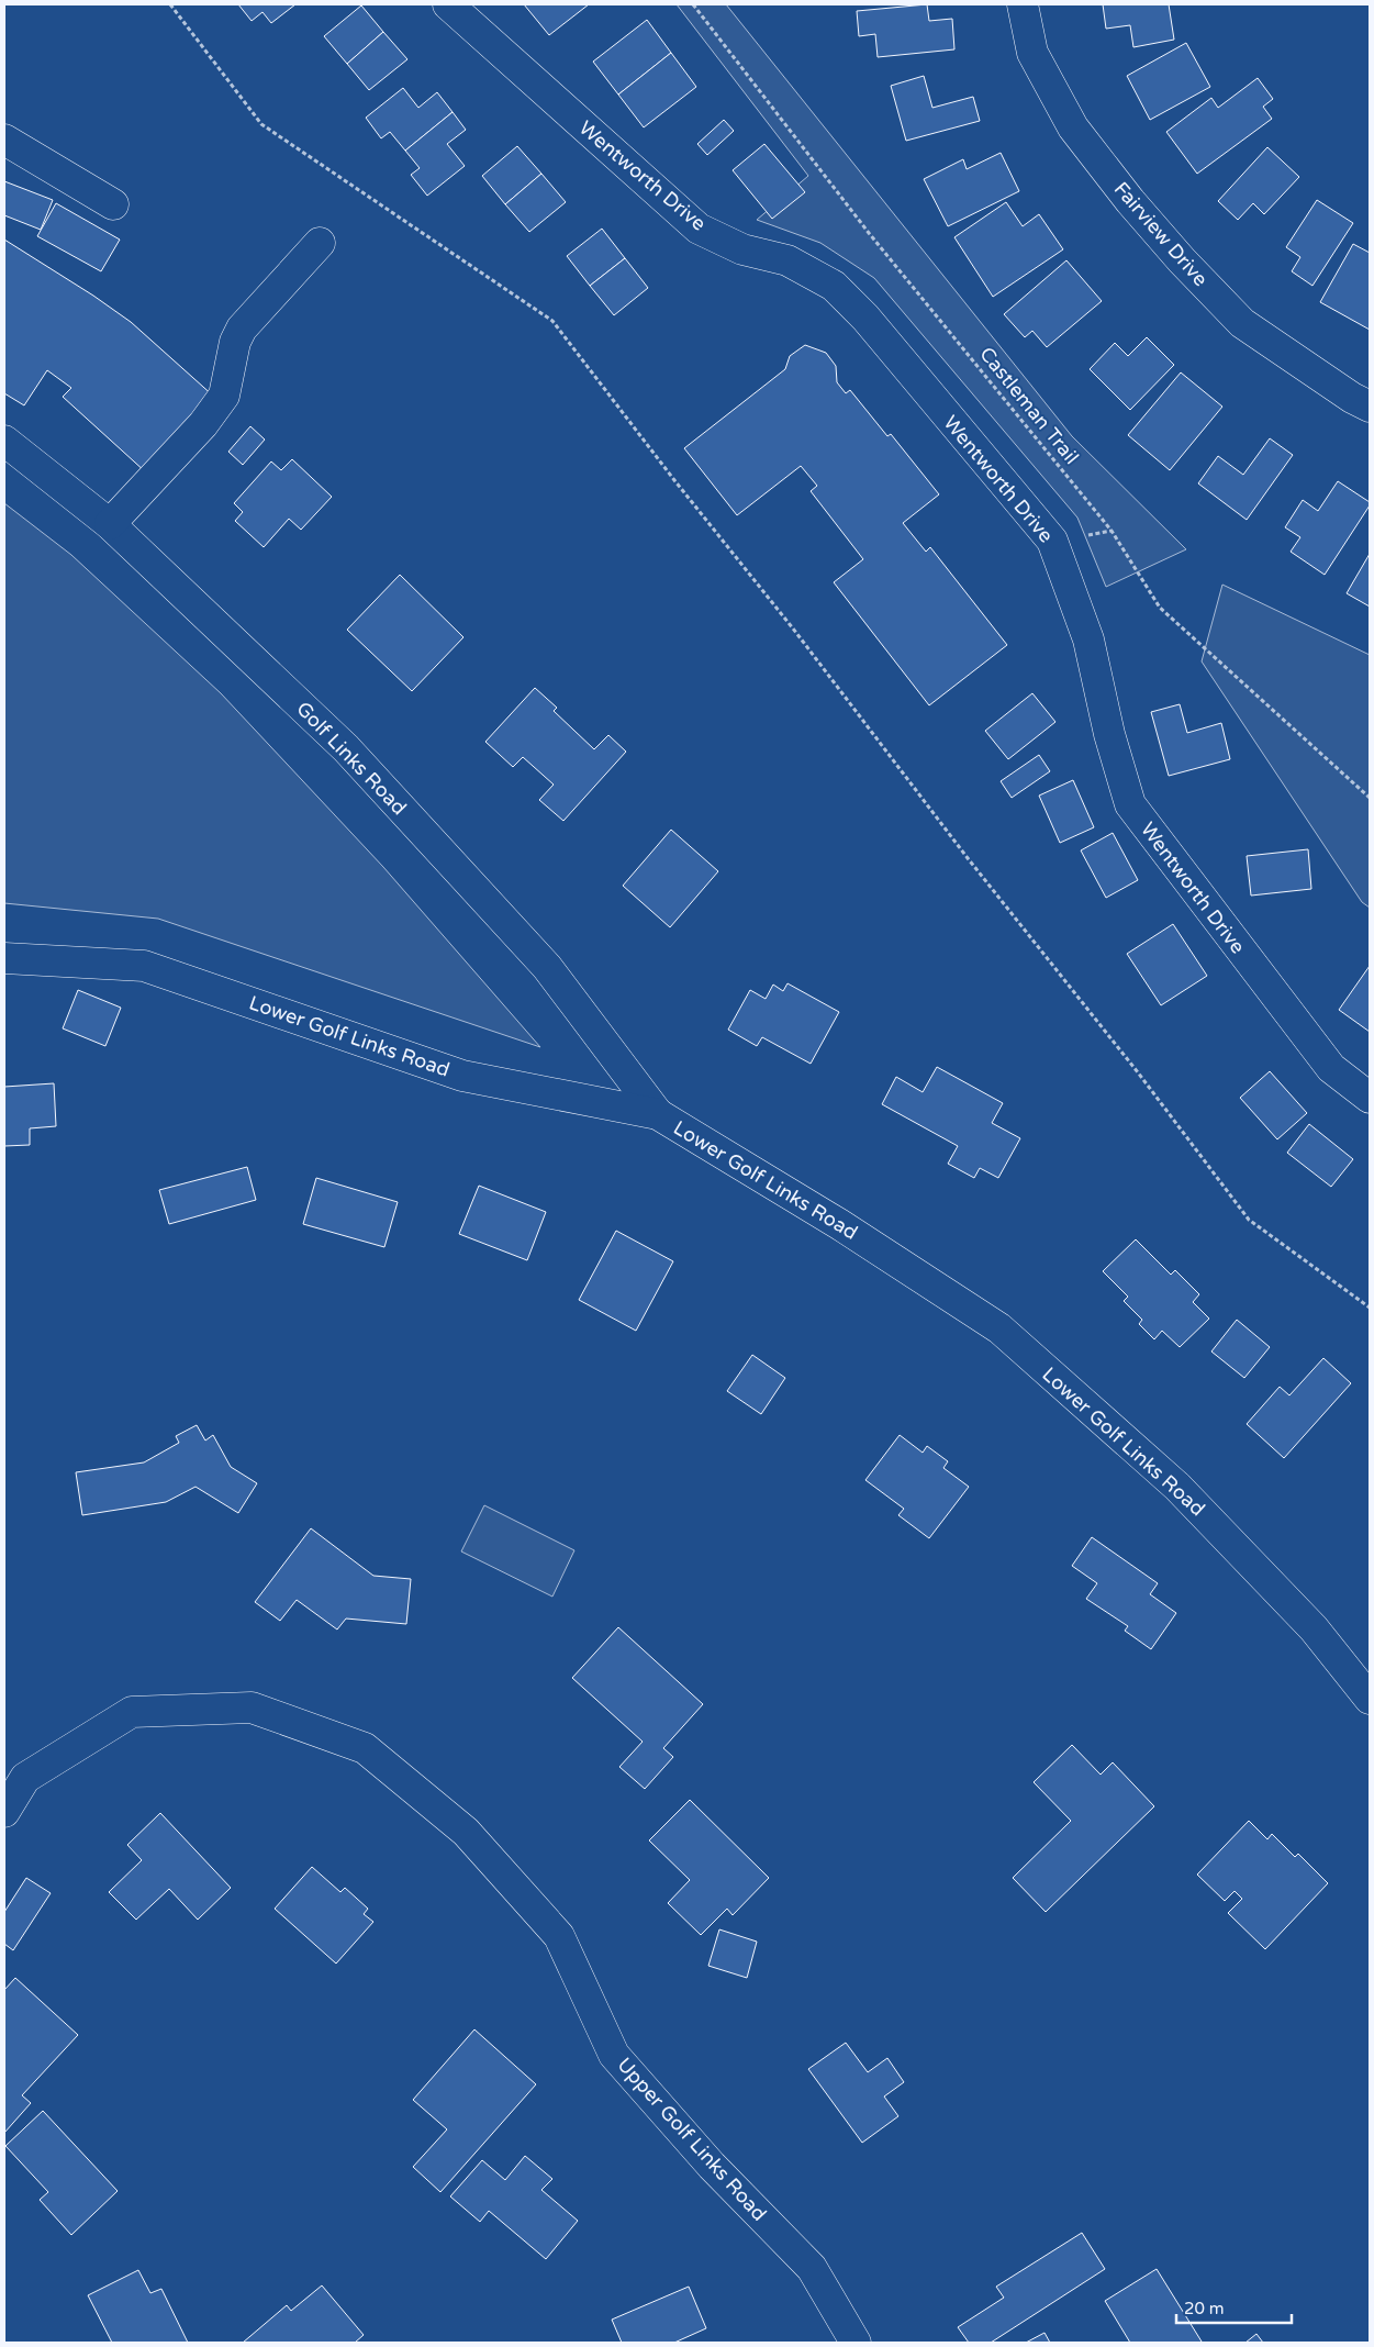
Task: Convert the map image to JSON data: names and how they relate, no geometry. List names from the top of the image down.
{
  "streets": {
    "street": [
      "Wentworth Drive",
      "Fairview Drive",
      "Golf Links Road",
      "Lower Golf Links Road",
      "Upper Golf Links Road"
    ],
    "path": ["Castleman Trail"]
  },
  "crossings": [
    ["Golf Links Road", "Lower Golf Links Road"]
  ],
  "scale_bar": "20 m"
}
